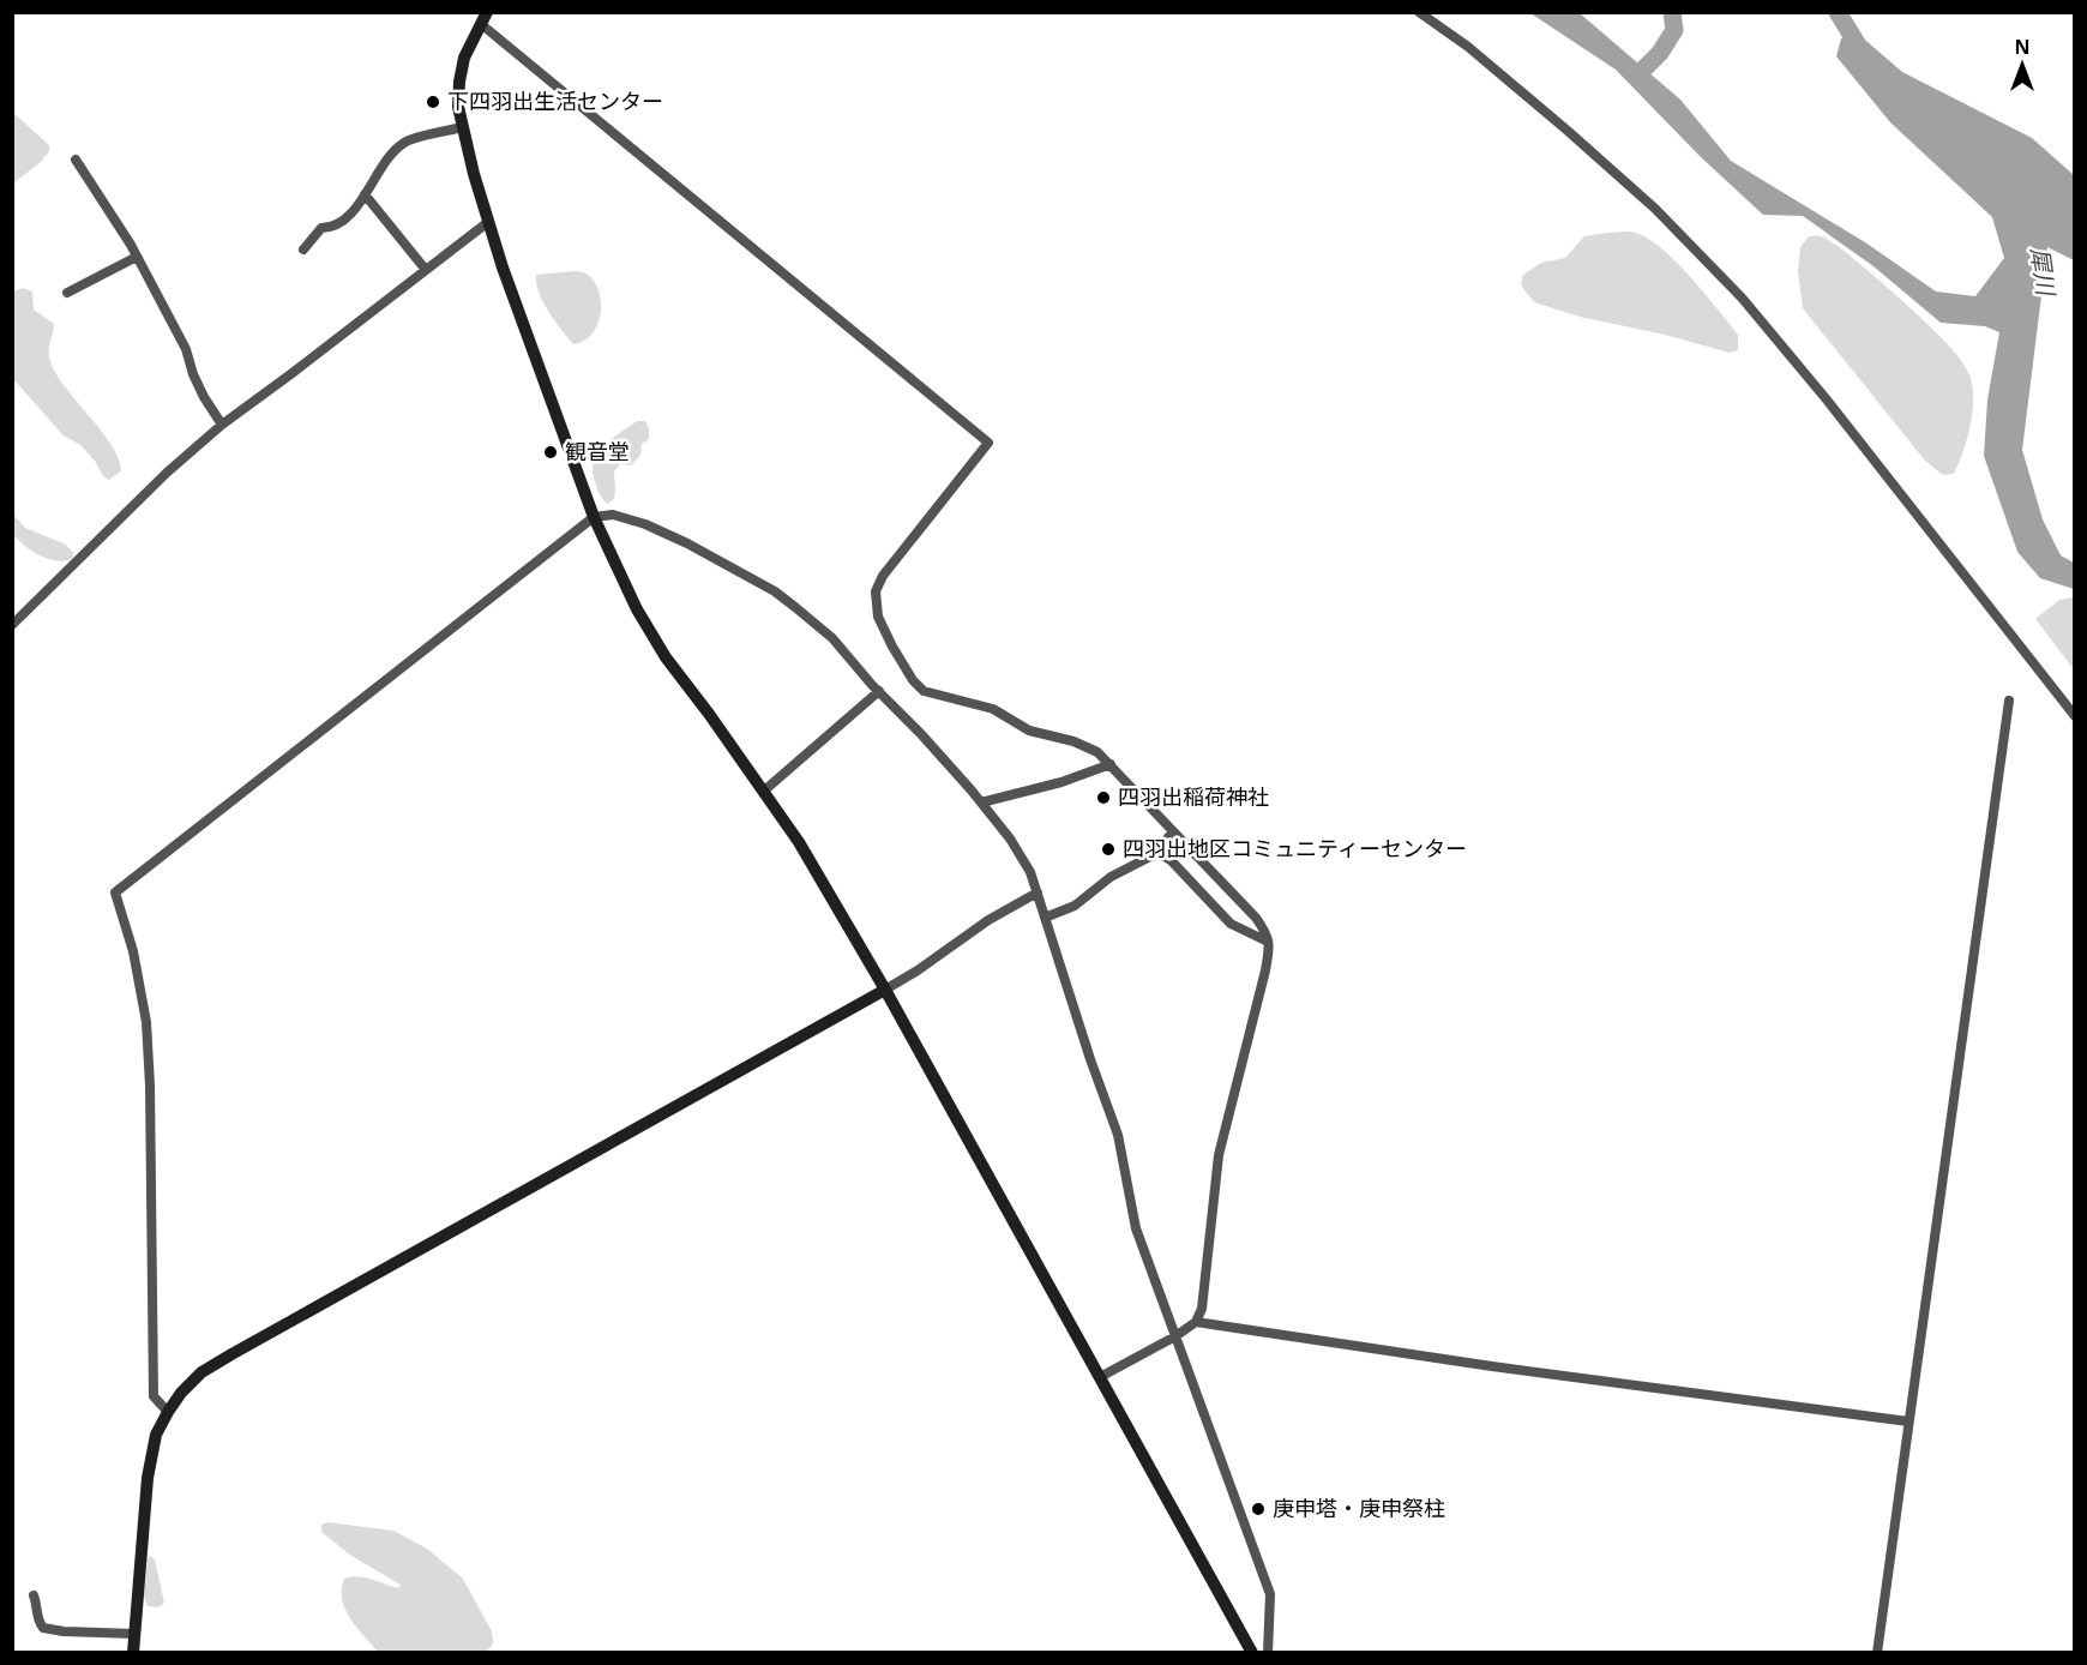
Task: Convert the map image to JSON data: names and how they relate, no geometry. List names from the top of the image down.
{
  "water": ["犀川"],
  "places": [
    "下四羽出生活センター",
    "観音堂",
    "四羽出稲荷神社",
    "四羽出地区コミュニティーセンター",
    "庚申塔・庚申祭柱"
  ],
  "north": "top"
}
